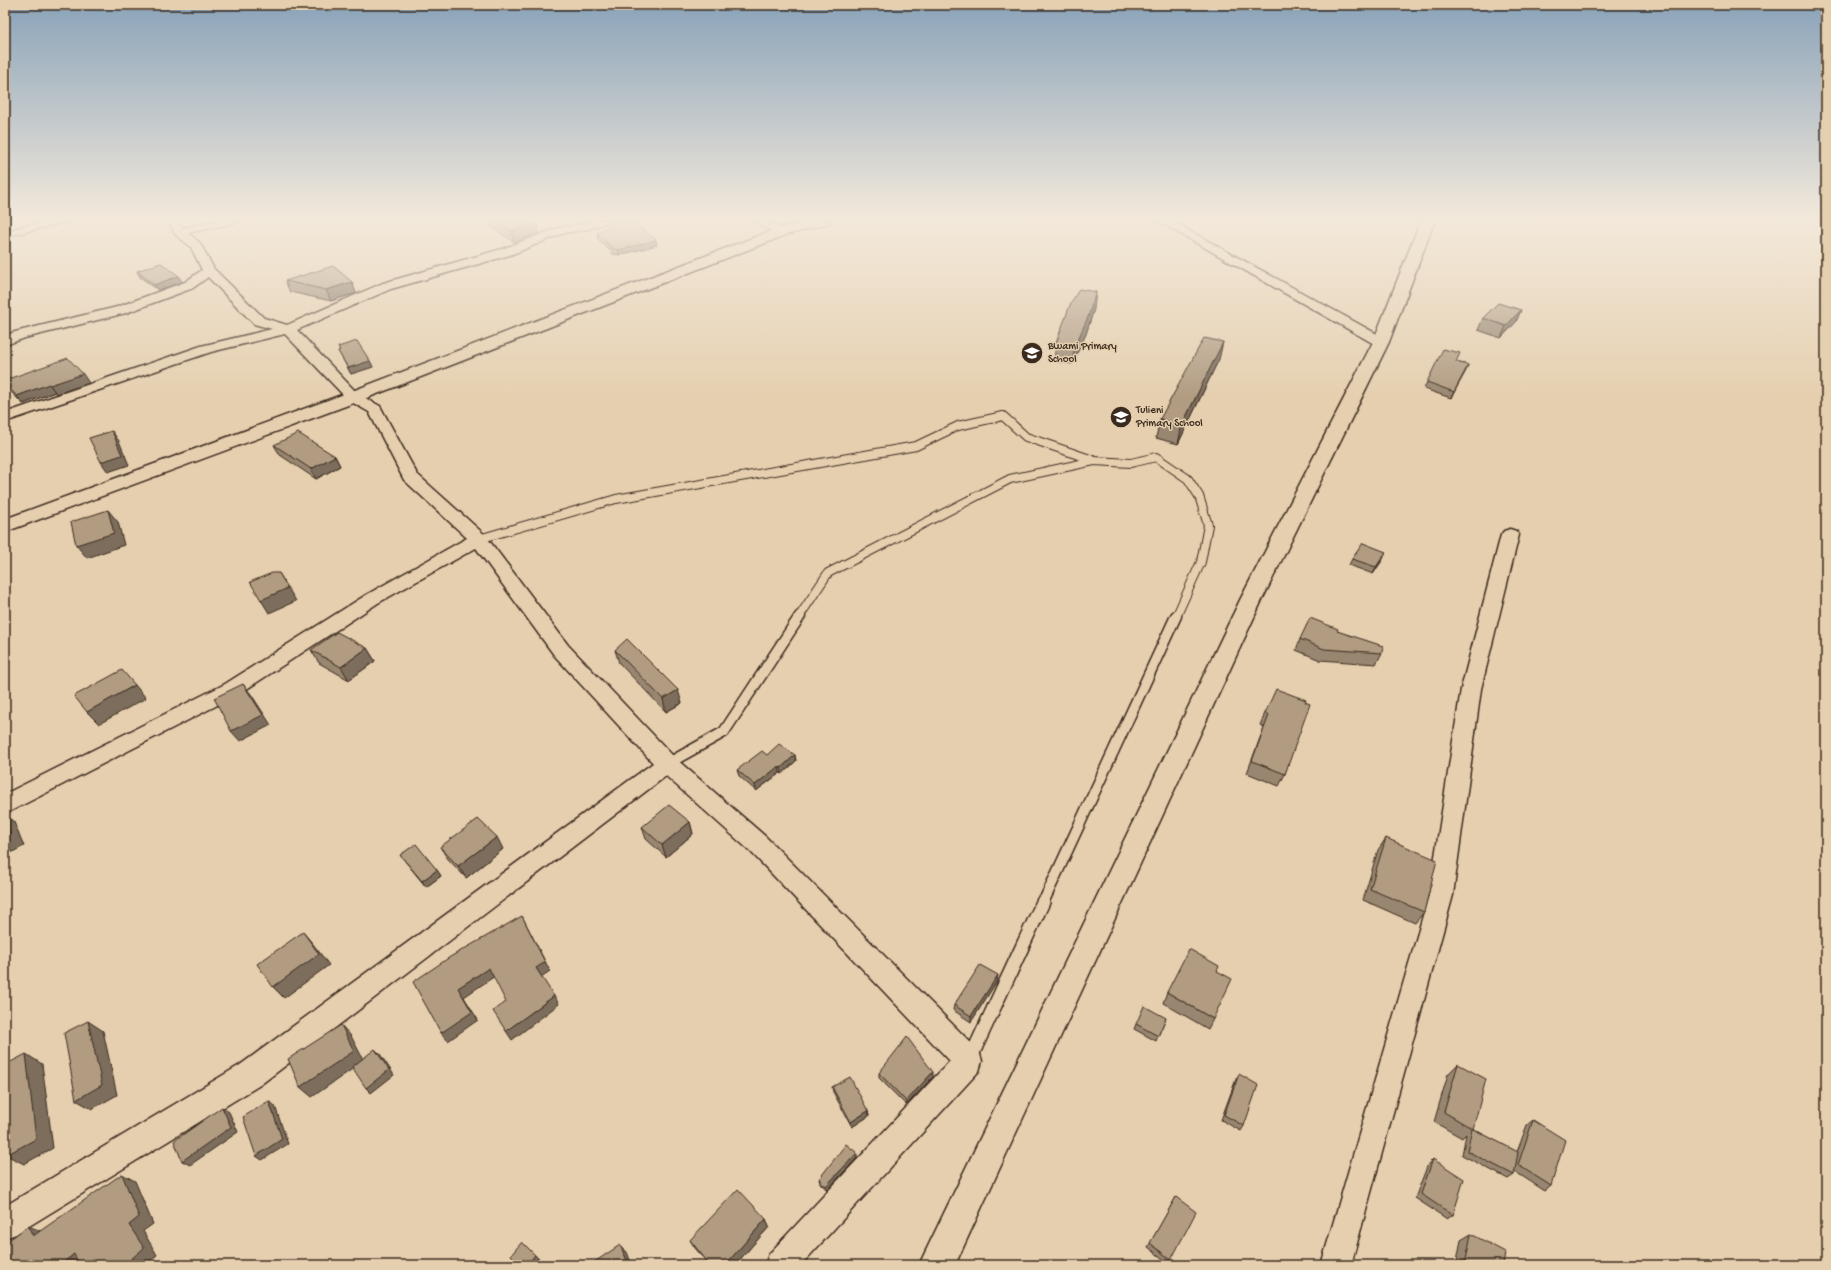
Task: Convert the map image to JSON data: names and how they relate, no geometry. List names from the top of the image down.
{
  "places": {
    "school or university": ["Bwami Primary School", "Tulieni Primary School"]
  }
}
